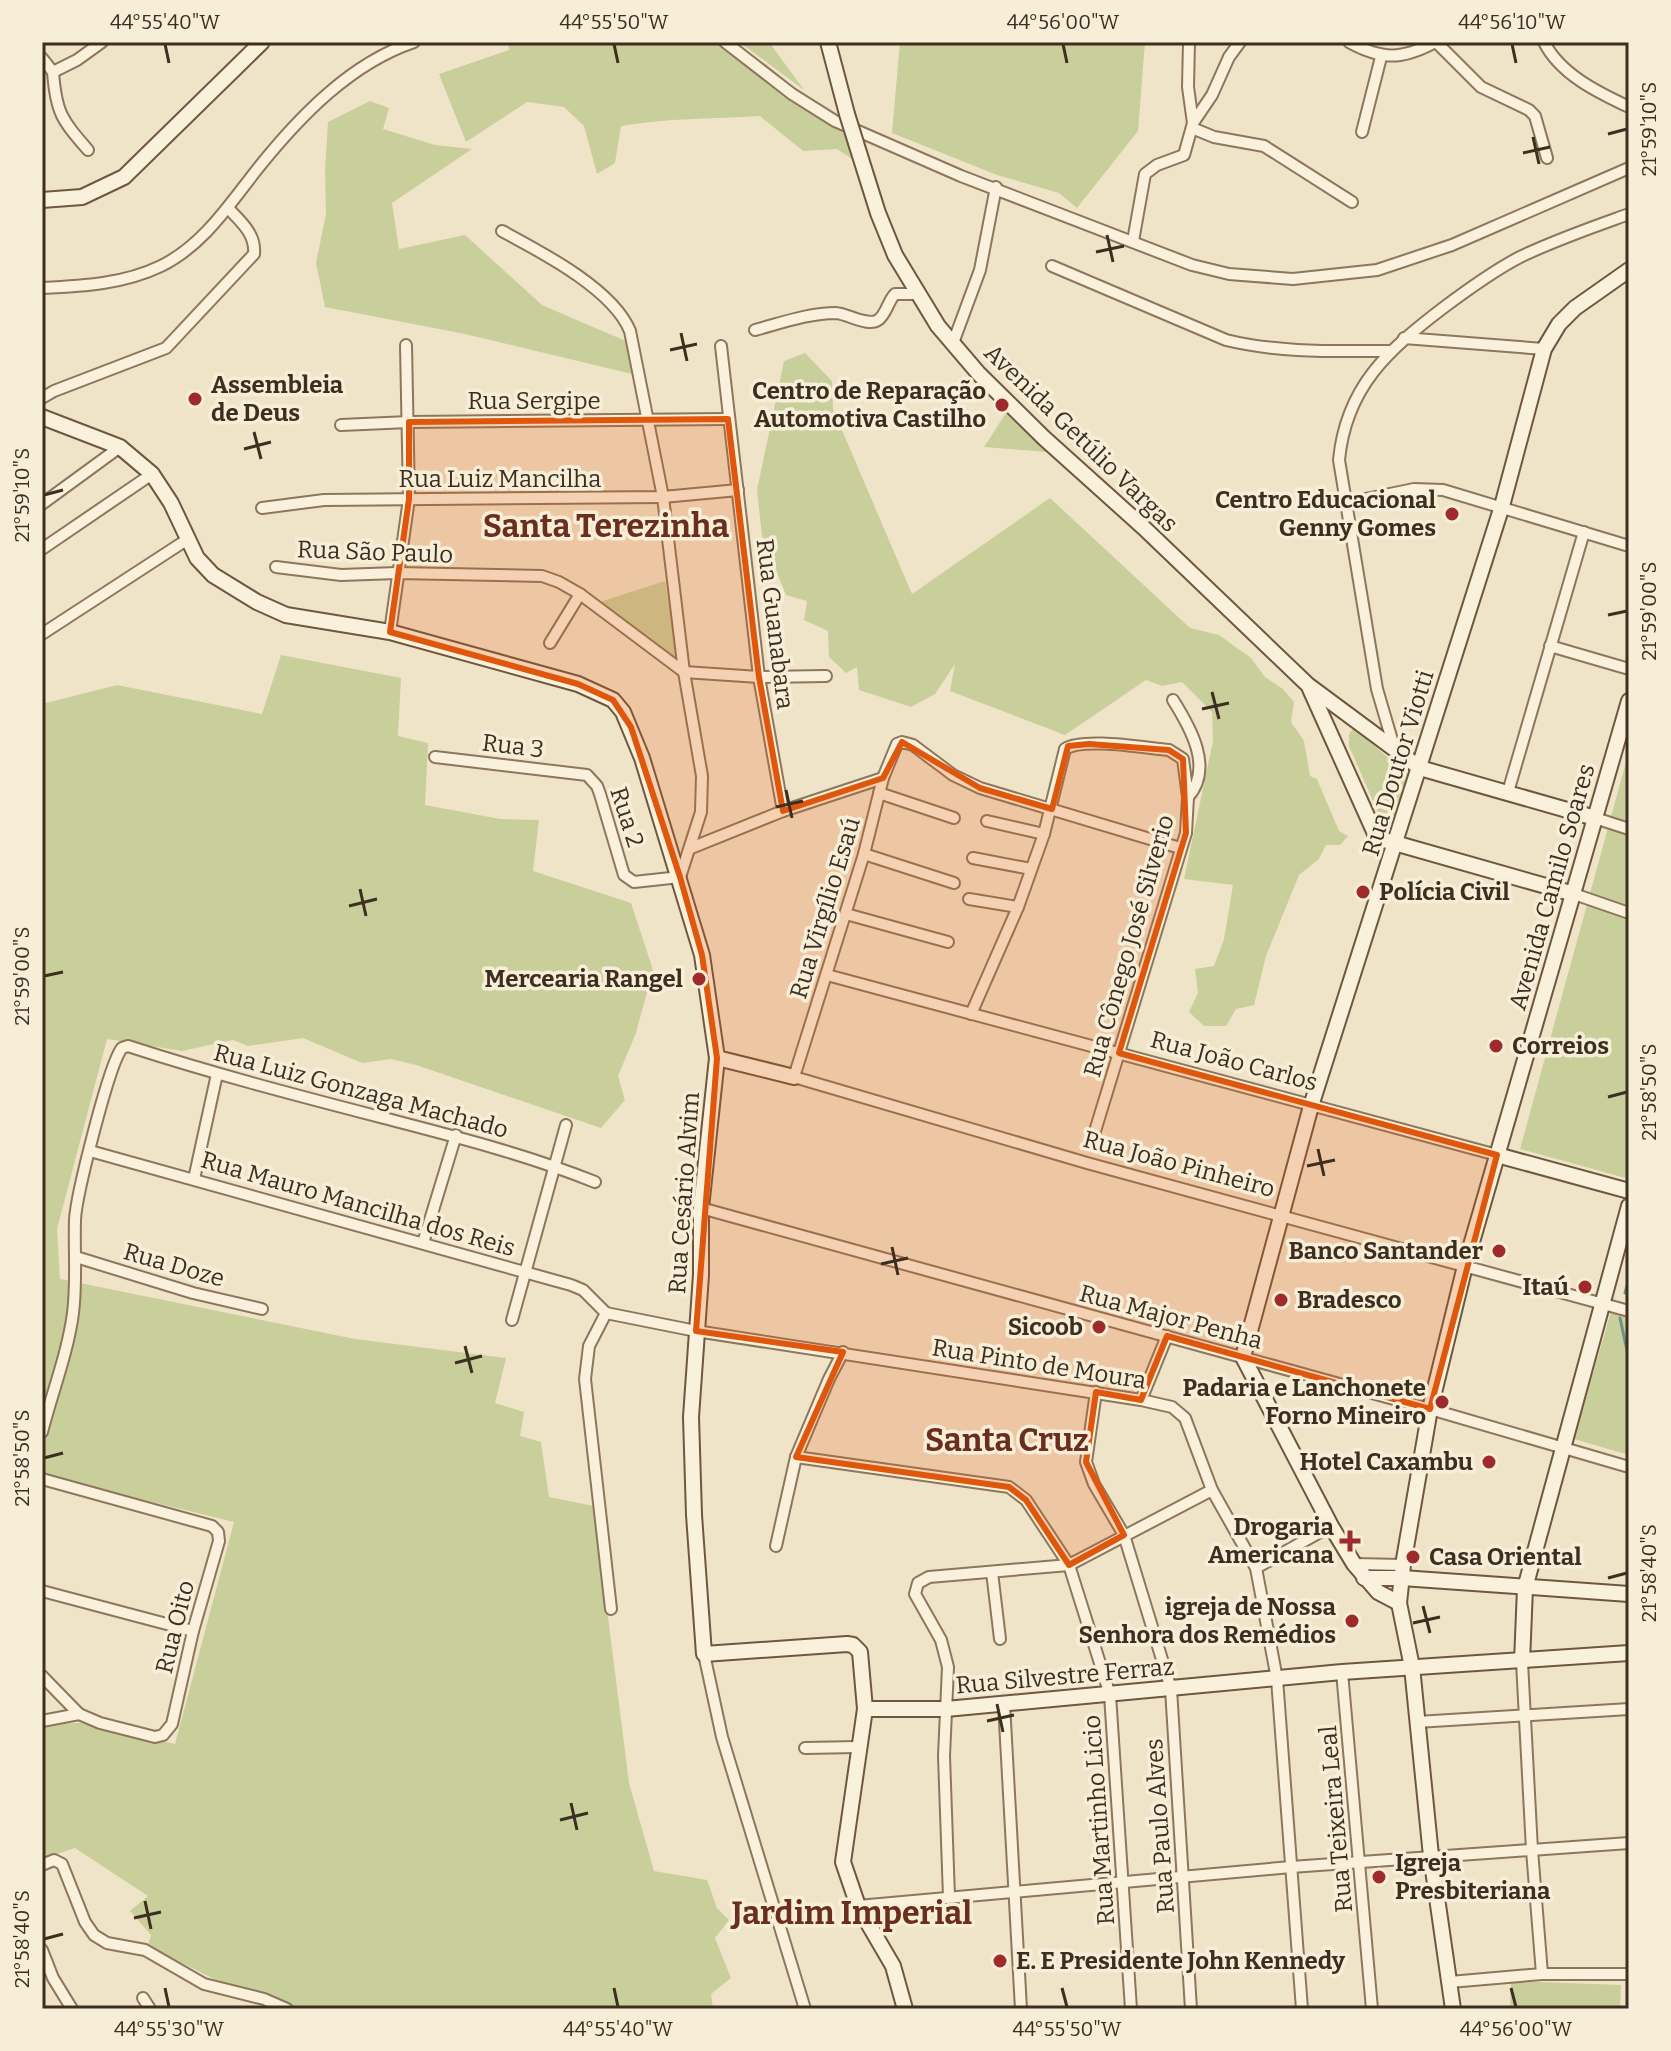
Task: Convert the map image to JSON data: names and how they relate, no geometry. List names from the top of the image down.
{
  "streets": {
    "street": [
      "Rua Sergipe",
      "Avenida Getúlio Vargas",
      "Rua Luiz Mancilha",
      "Rua São Paulo",
      "Rua Guanabara",
      "Rua 3",
      "Rua Doutor Viotti",
      "Rua 2",
      "Avenida Camilo Soares",
      "Rua Virgílio Esaú",
      "Rua Cônego José Silverio",
      "Rua João Carlos",
      "Rua Luiz Gonzaga Machado",
      "Rua João Pinheiro",
      "Rua Cesário Alvim",
      "Rua Mauro Mancilha dos Reis",
      "Rua Doze",
      "Rua Major Penha",
      "Rua Pinto de Moura",
      "Rua Oito",
      "Rua Silvestre Ferraz",
      "Rua Teixeira Leal",
      "Rua Martinho Licio",
      "Rua Paulo Alves"
    ]
  },
  "crossings": [
    ["Rua Sergipe", "Rua Guanabara"],
    ["Rua Luiz Mancilha", "Rua Guanabara"],
    ["Rua 3", "Rua 2"],
    ["Rua Doutor Viotti", "Rua João Carlos"],
    ["Rua Doutor Viotti", "Rua João Pinheiro"],
    ["Rua Doutor Viotti", "Rua Major Penha"],
    ["Rua 2", "Rua Cesário Alvim"],
    ["Avenida Camilo Soares", "Rua João Carlos"],
    ["Avenida Camilo Soares", "Rua João Pinheiro"],
    ["Avenida Camilo Soares", "Rua Major Penha"],
    ["Avenida Camilo Soares", "Rua Silvestre Ferraz"],
    ["Rua Virgílio Esaú", "Rua Cônego José Silverio"],
    ["Rua Virgílio Esaú", "Rua João Carlos"],
    ["Rua Virgílio Esaú", "Rua João Pinheiro"],
    ["Rua Cônego José Silverio", "Rua João Carlos"],
    ["Rua Luiz Gonzaga Machado", "Rua Mauro Mancilha dos Reis"],
    ["Rua João Pinheiro", "Rua Cesário Alvim"],
    ["Rua Cesário Alvim", "Rua Major Penha"],
    ["Rua Cesário Alvim", "Rua Pinto de Moura"],
    ["Rua Mauro Mancilha dos Reis", "Rua Pinto de Moura"],
    ["Rua Pinto de Moura", "Rua Silvestre Ferraz"],
    ["Rua Pinto de Moura", "Rua Paulo Alves"],
    ["Rua Silvestre Ferraz", "Rua Teixeira Leal"],
    ["Rua Silvestre Ferraz", "Rua Martinho Licio"],
    ["Rua Silvestre Ferraz", "Rua Paulo Alves"]
  ],
  "districts": ["Santa Terezinha", "Santa Cruz", "Jardim Imperial"],
  "places": {
    "other": [
      "Assembleia de Deus",
      "Centro de Reparação Automotiva Castilho",
      "Centro Educacional Genny Gomes",
      "Polícia Civil",
      "Mercearia Rangel",
      "Correios",
      "Banco Santander",
      "Itaú",
      "Bradesco",
      "Sicoob",
      "Padaria e Lanchonete Forno Mineiro",
      "Hotel Caxambu",
      "Casa Oriental",
      "igreja de Nossa Senhora dos Remédios",
      "Igreja Presbiteriana",
      "E. E Presidente John Kennedy"
    ],
    "health": ["Drogaria Americana"]
  },
  "coordinates": [
    "44°55'40\"W",
    "44°55'50\"W",
    "44°56'00\"W",
    "44°56'10\"W",
    "21°59'10\"S",
    "21°59'00\"S",
    "21°58'50\"S",
    "21°58'40\"S",
    "44°55'30\"W"
  ]
}
